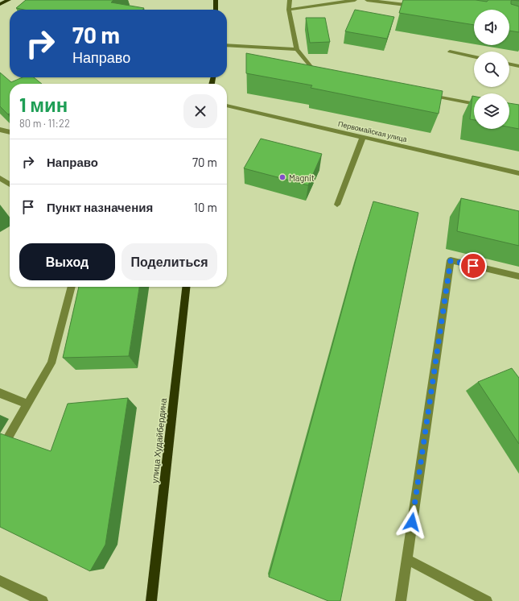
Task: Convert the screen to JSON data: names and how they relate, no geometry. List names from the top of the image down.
{
  "streets": {
    "main road": ["улица Худайбердина"],
    "street": ["Первомайская улица"]
  },
  "places": ["Magnit"],
  "page": {
    "turn": ["70 m", "Направо"],
    "heading": ["1 мин", "80 m · 11:22"],
    "list": [
      {
        "name": "Направо",
        "value": "70 m"
      },
      {
        "name": "Пункт назначения",
        "value": "10 m"
      }
    ],
    "buttons": ["Выход", "Поделиться"]
  }
}
